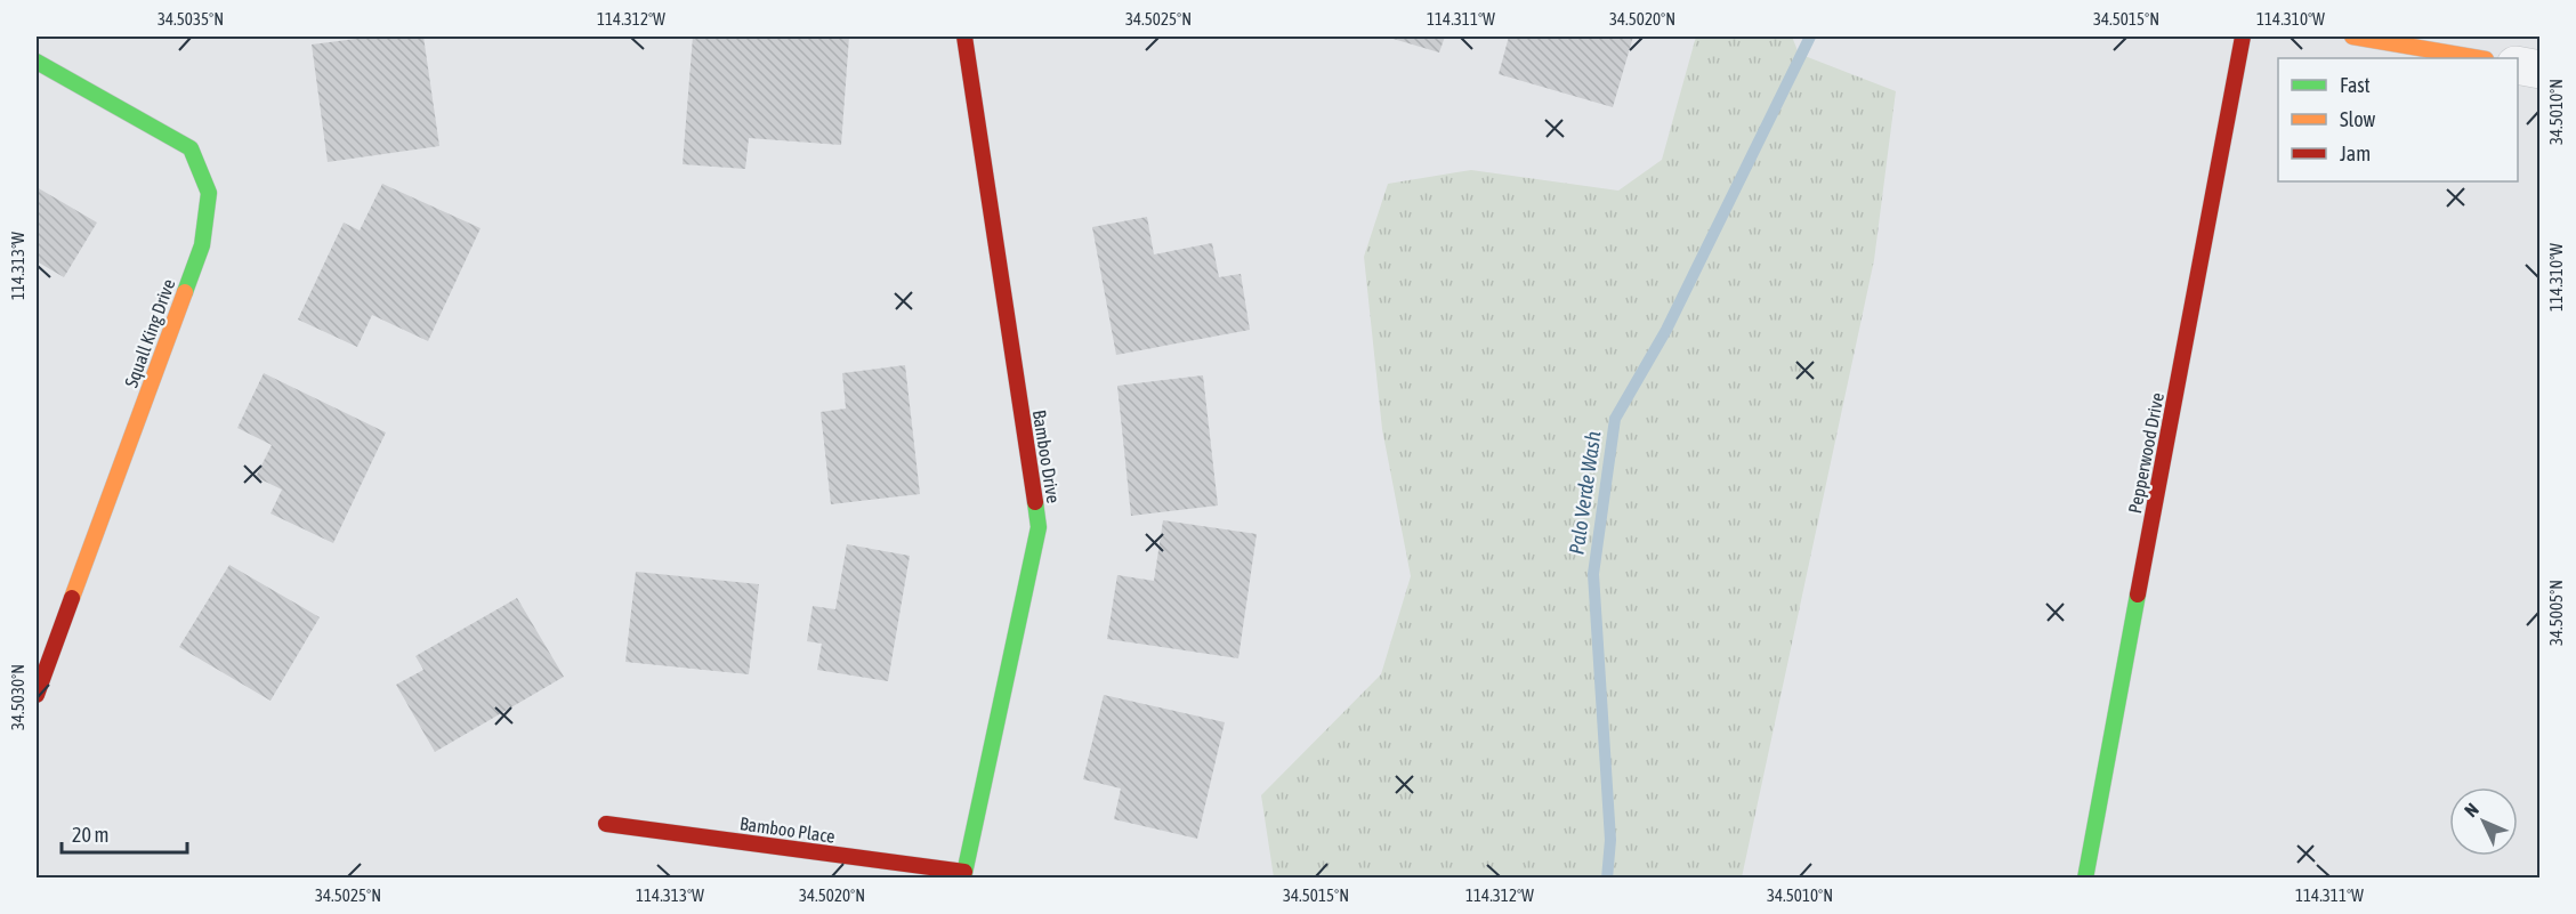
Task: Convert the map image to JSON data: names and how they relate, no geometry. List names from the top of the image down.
{
  "streets": {
    "street": [
      "Squall King Drive",
      "Pepperwood Drive",
      "Bamboo Drive",
      "Bamboo Place"
    ]
  },
  "crossings": [
    ["Bamboo Drive", "Bamboo Place"]
  ],
  "water": ["Palo Verde Wash"],
  "legend": ["Fast", "Slow", "Jam"],
  "scale_bar": "20 m",
  "north": "top left",
  "coordinates": [
    "34.5035°N",
    "114.312°W",
    "34.5025°N",
    "114.311°W",
    "34.5020°N",
    "34.5015°N",
    "114.310°W",
    "34.5010°N",
    "114.313°W",
    "34.5005°N",
    "34.5030°N"
  ]
}
